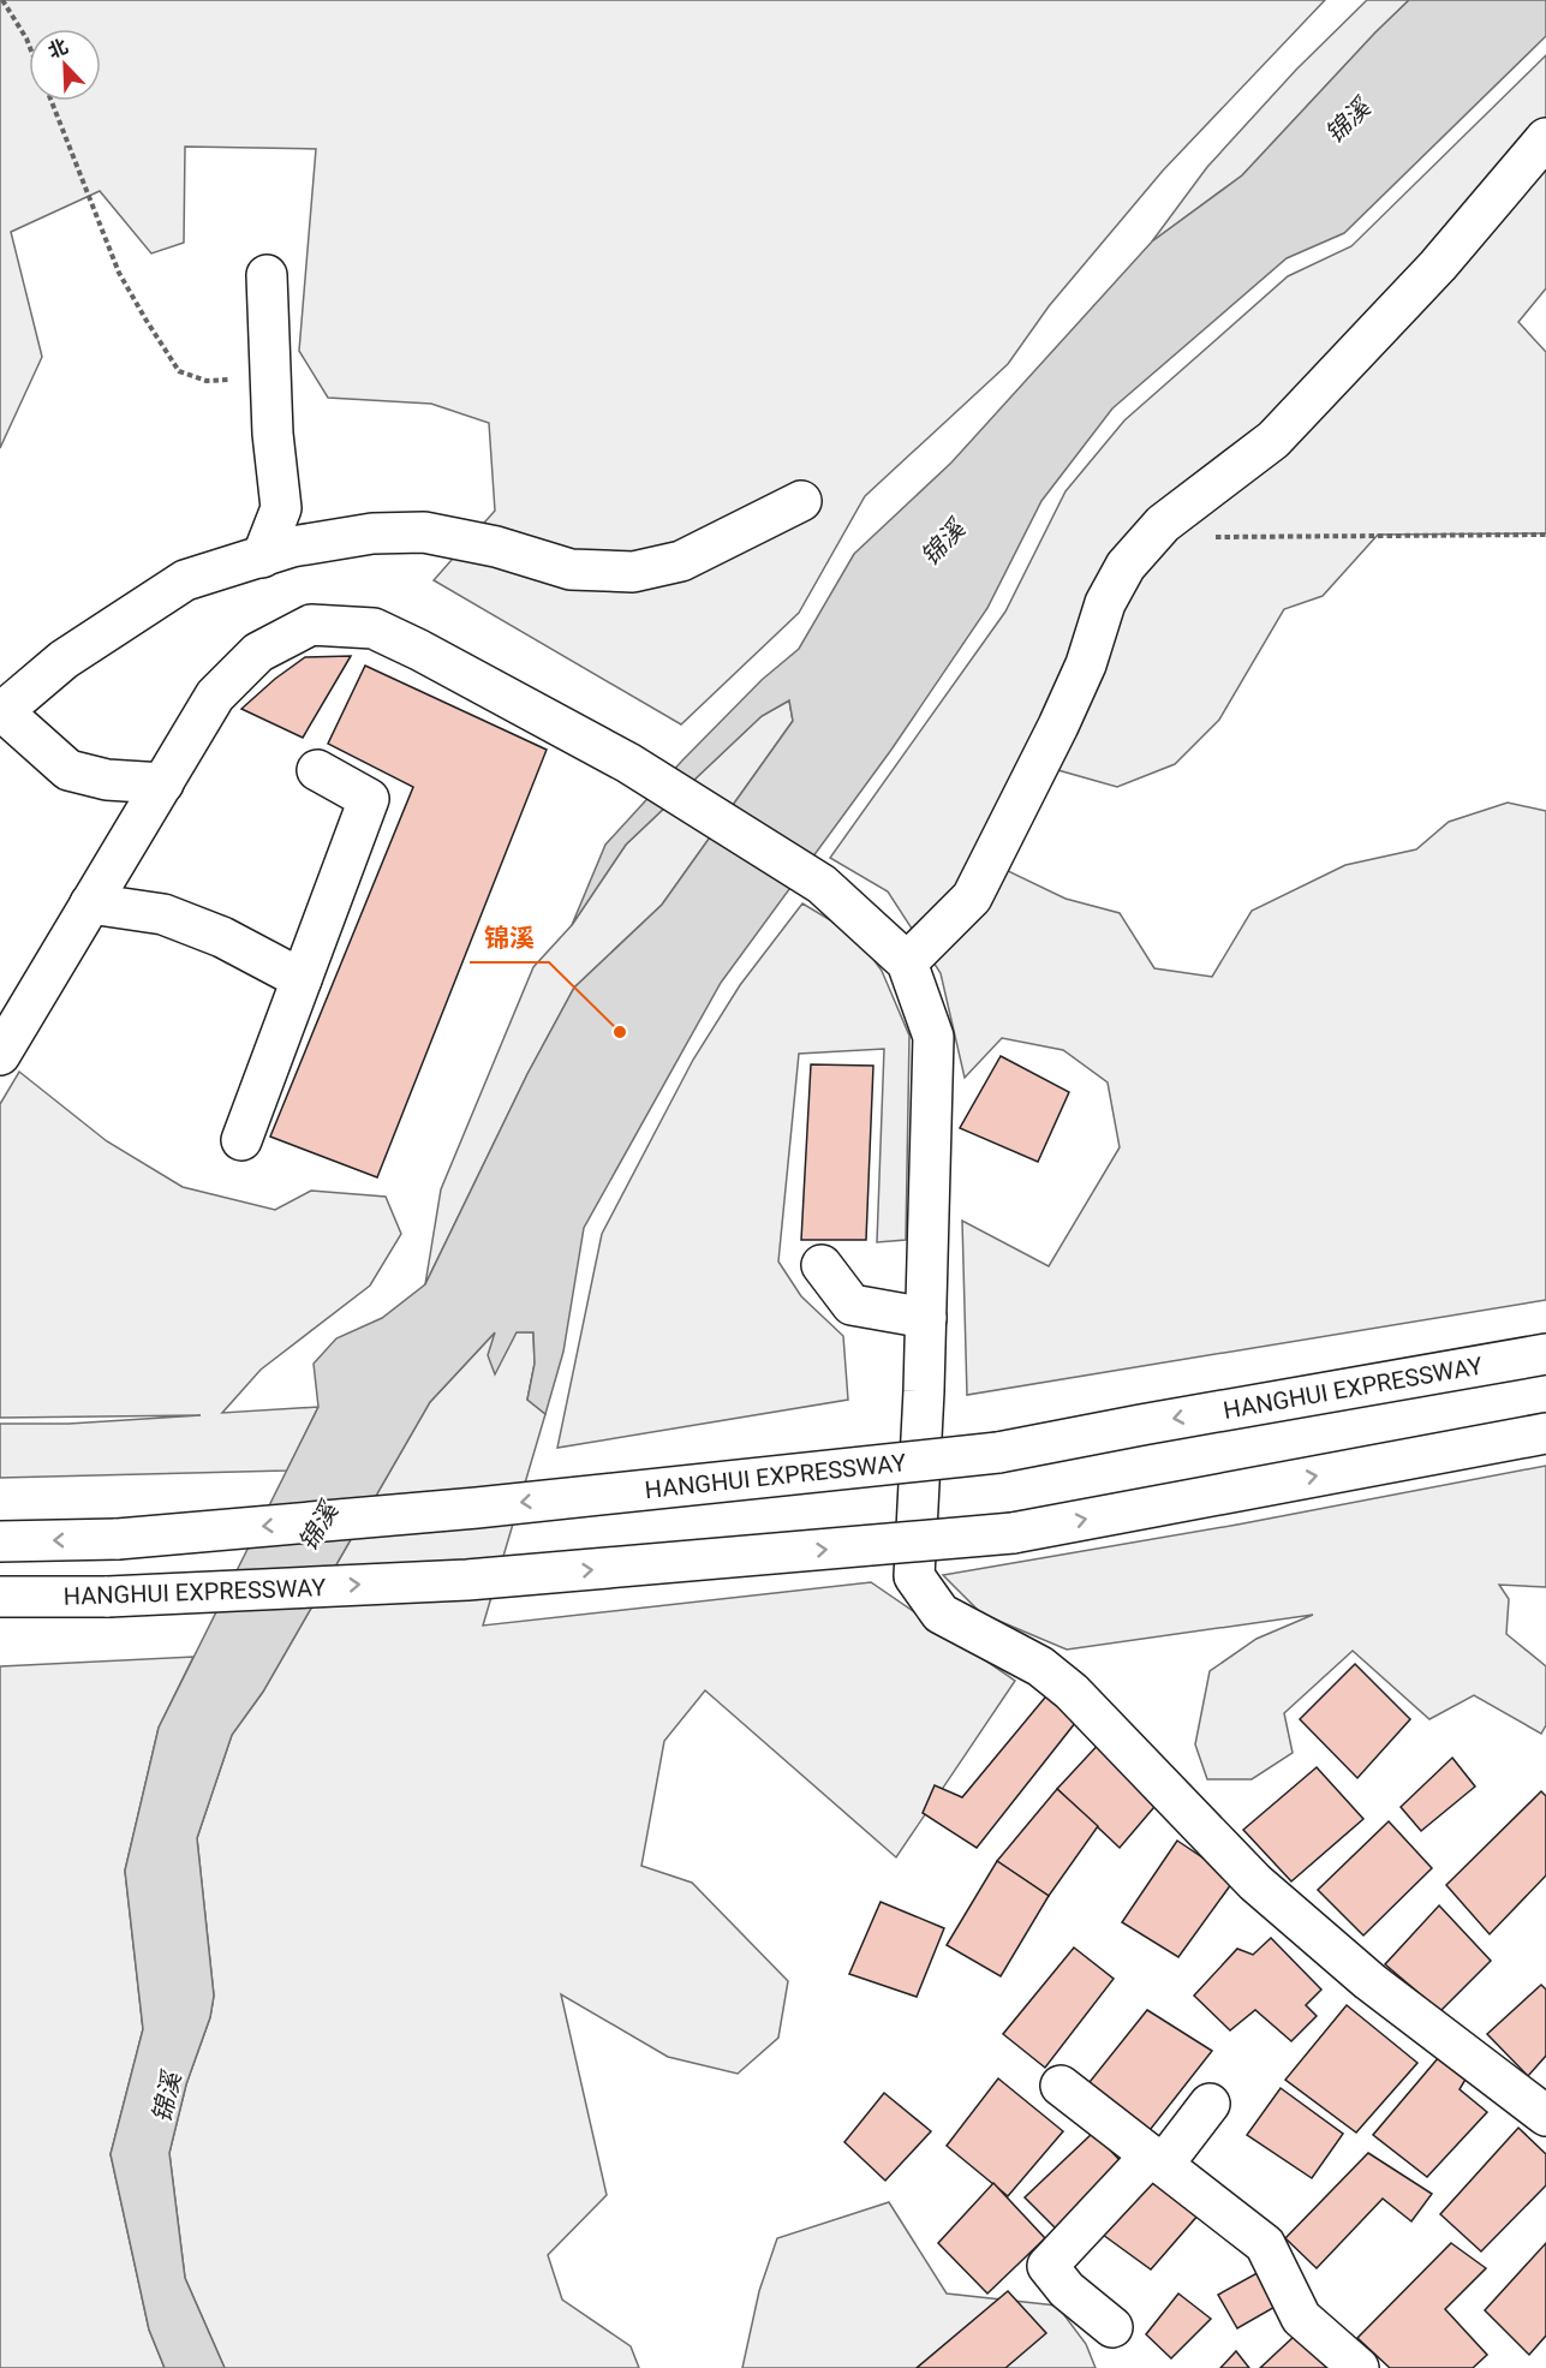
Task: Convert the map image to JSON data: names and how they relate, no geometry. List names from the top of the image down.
{
  "streets": {
    "main road": ["HANGHUI EXPRESSWAY"]
  },
  "water": ["锦溪"],
  "places": ["锦溪"],
  "north": "top left"
}
